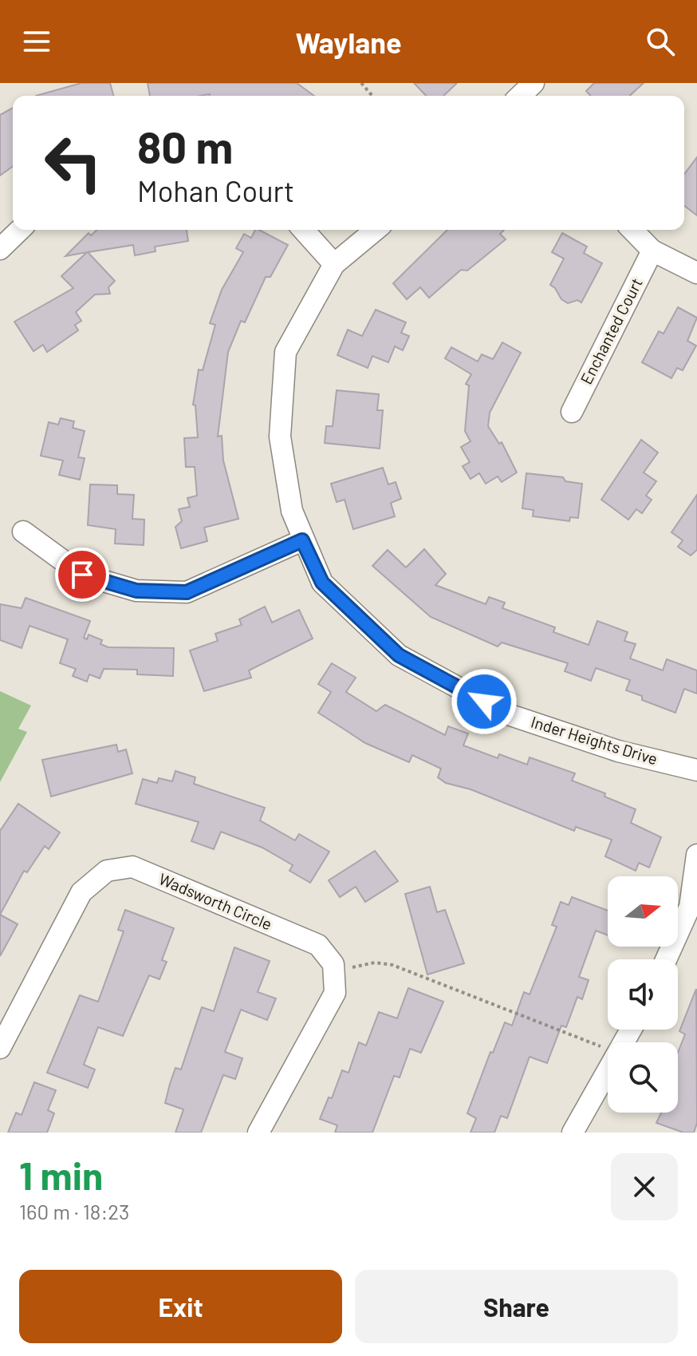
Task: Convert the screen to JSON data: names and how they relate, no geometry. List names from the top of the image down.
{
  "streets": {
    "street": ["Enchanted Court", "Inder Heights Drive", "Wadsworth Circle"]
  },
  "north": "right",
  "page": {
    "header": "Waylane",
    "turn": ["80 m", "Mohan Court"],
    "heading": ["1 min", "160 m · 18:23"],
    "buttons": ["Exit", "Share"]
  }
}
